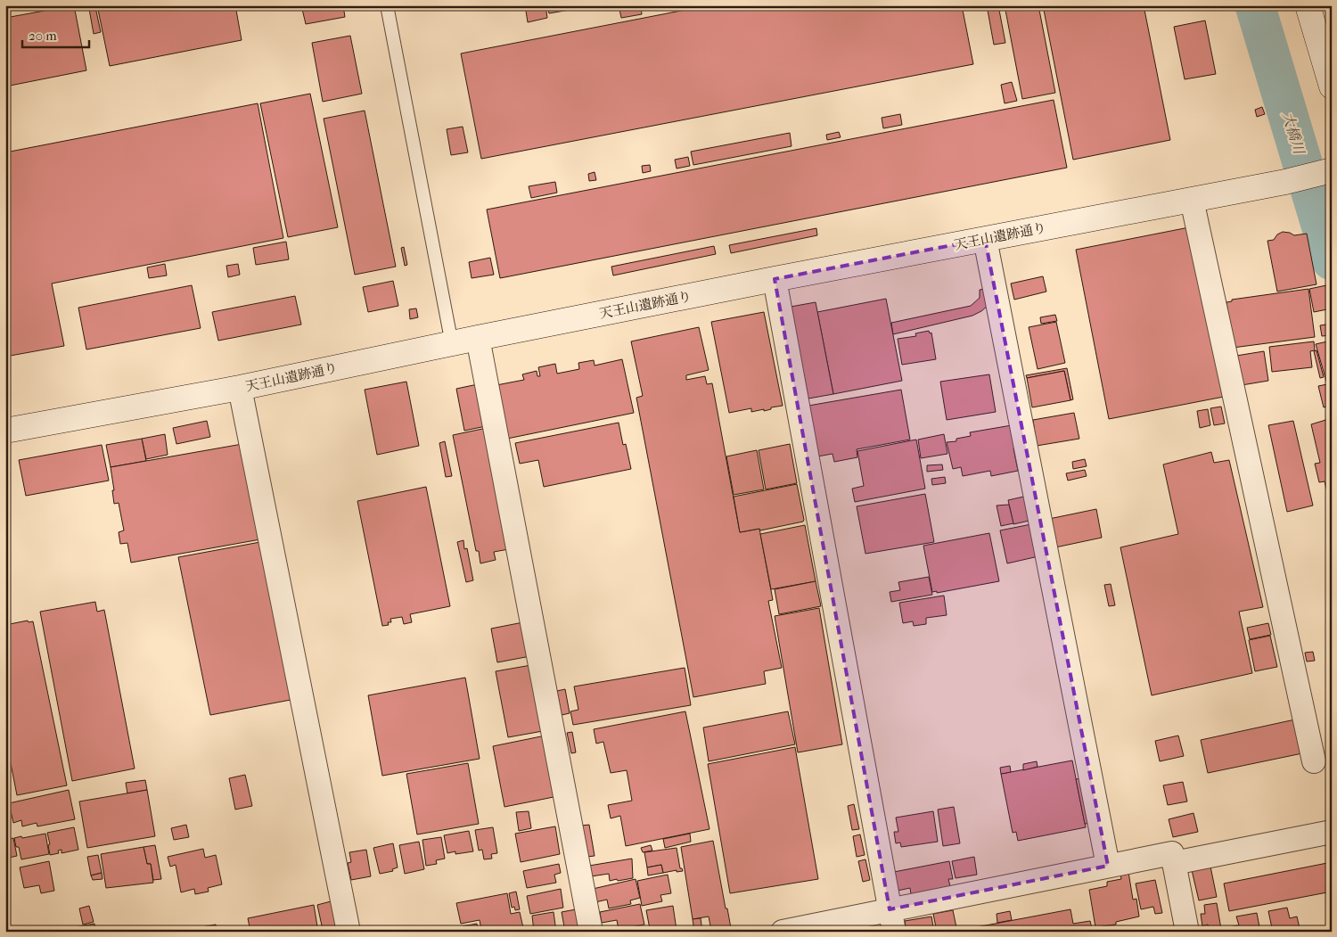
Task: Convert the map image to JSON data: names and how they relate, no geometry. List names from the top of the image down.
{
  "streets": {
    "street": ["天王山遺跡通り"]
  },
  "water": ["大橋川"],
  "scale_bar": "20 m"
}
